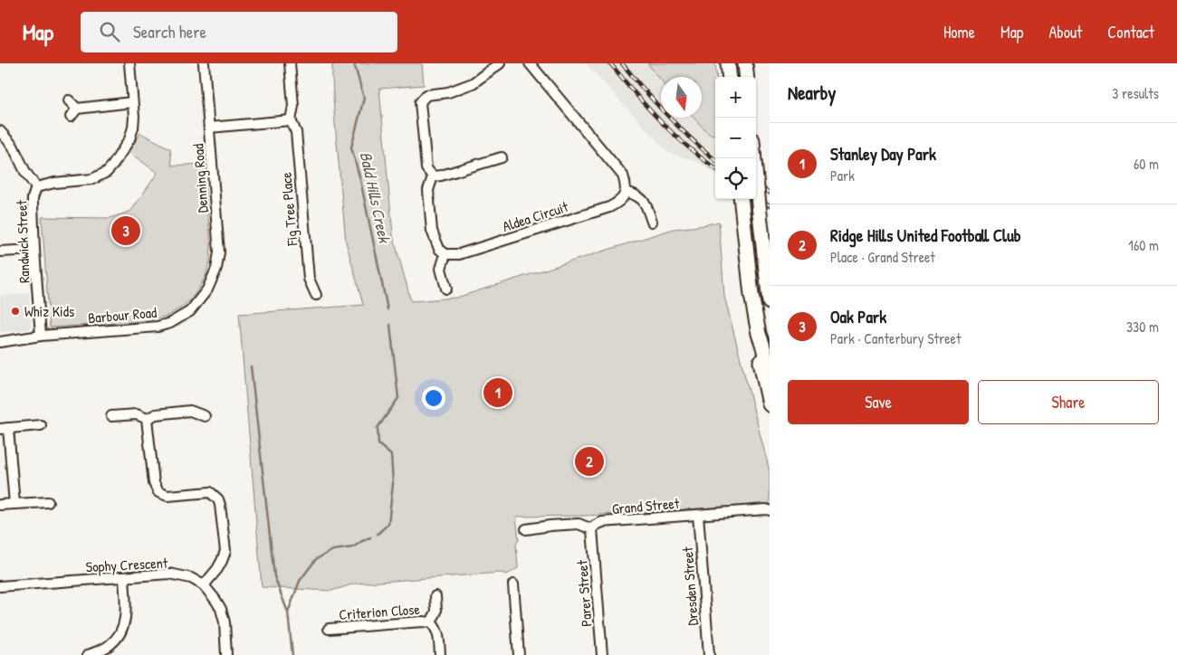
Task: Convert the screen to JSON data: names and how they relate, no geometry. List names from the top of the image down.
{
  "streets": {
    "street": [
      "Denning Road",
      "Fig Tree Place",
      "Aldea Circuit",
      "Randwick Street",
      "Barbour Road",
      "Grand Street",
      "Sophy Crescent",
      "Dresden Street",
      "Parer Street",
      "Criterion Close"
    ]
  },
  "crossings": [
    ["Denning Road", "Barbour Road"],
    ["Randwick Street", "Barbour Road"],
    ["Grand Street", "Dresden Street"],
    ["Grand Street", "Parer Street"]
  ],
  "water": ["Bald Hills Creek"],
  "places": ["Whiz Kids"],
  "north": "bottom",
  "page": {
    "header": "Map",
    "search": "Search here",
    "nav": [
      "Home",
      "Map",
      "About",
      "Contact"
    ],
    "heading": ["Nearby", "3 results"],
    "map_buttons": ["+", "−"],
    "list": [
      {
        "mark": "1",
        "name": "Stanley Day Park",
        "note": "Park",
        "value": "60 m"
      },
      {
        "mark": "2",
        "name": "Ridge Hills United Football Club",
        "note": "Place · Grand Street",
        "value": "160 m"
      },
      {
        "mark": "3",
        "name": "Oak Park",
        "note": "Park · Canterbury Street",
        "value": "330 m"
      }
    ],
    "pins": ["3", "1", "2"],
    "buttons": ["Save", "Share"]
  }
}
